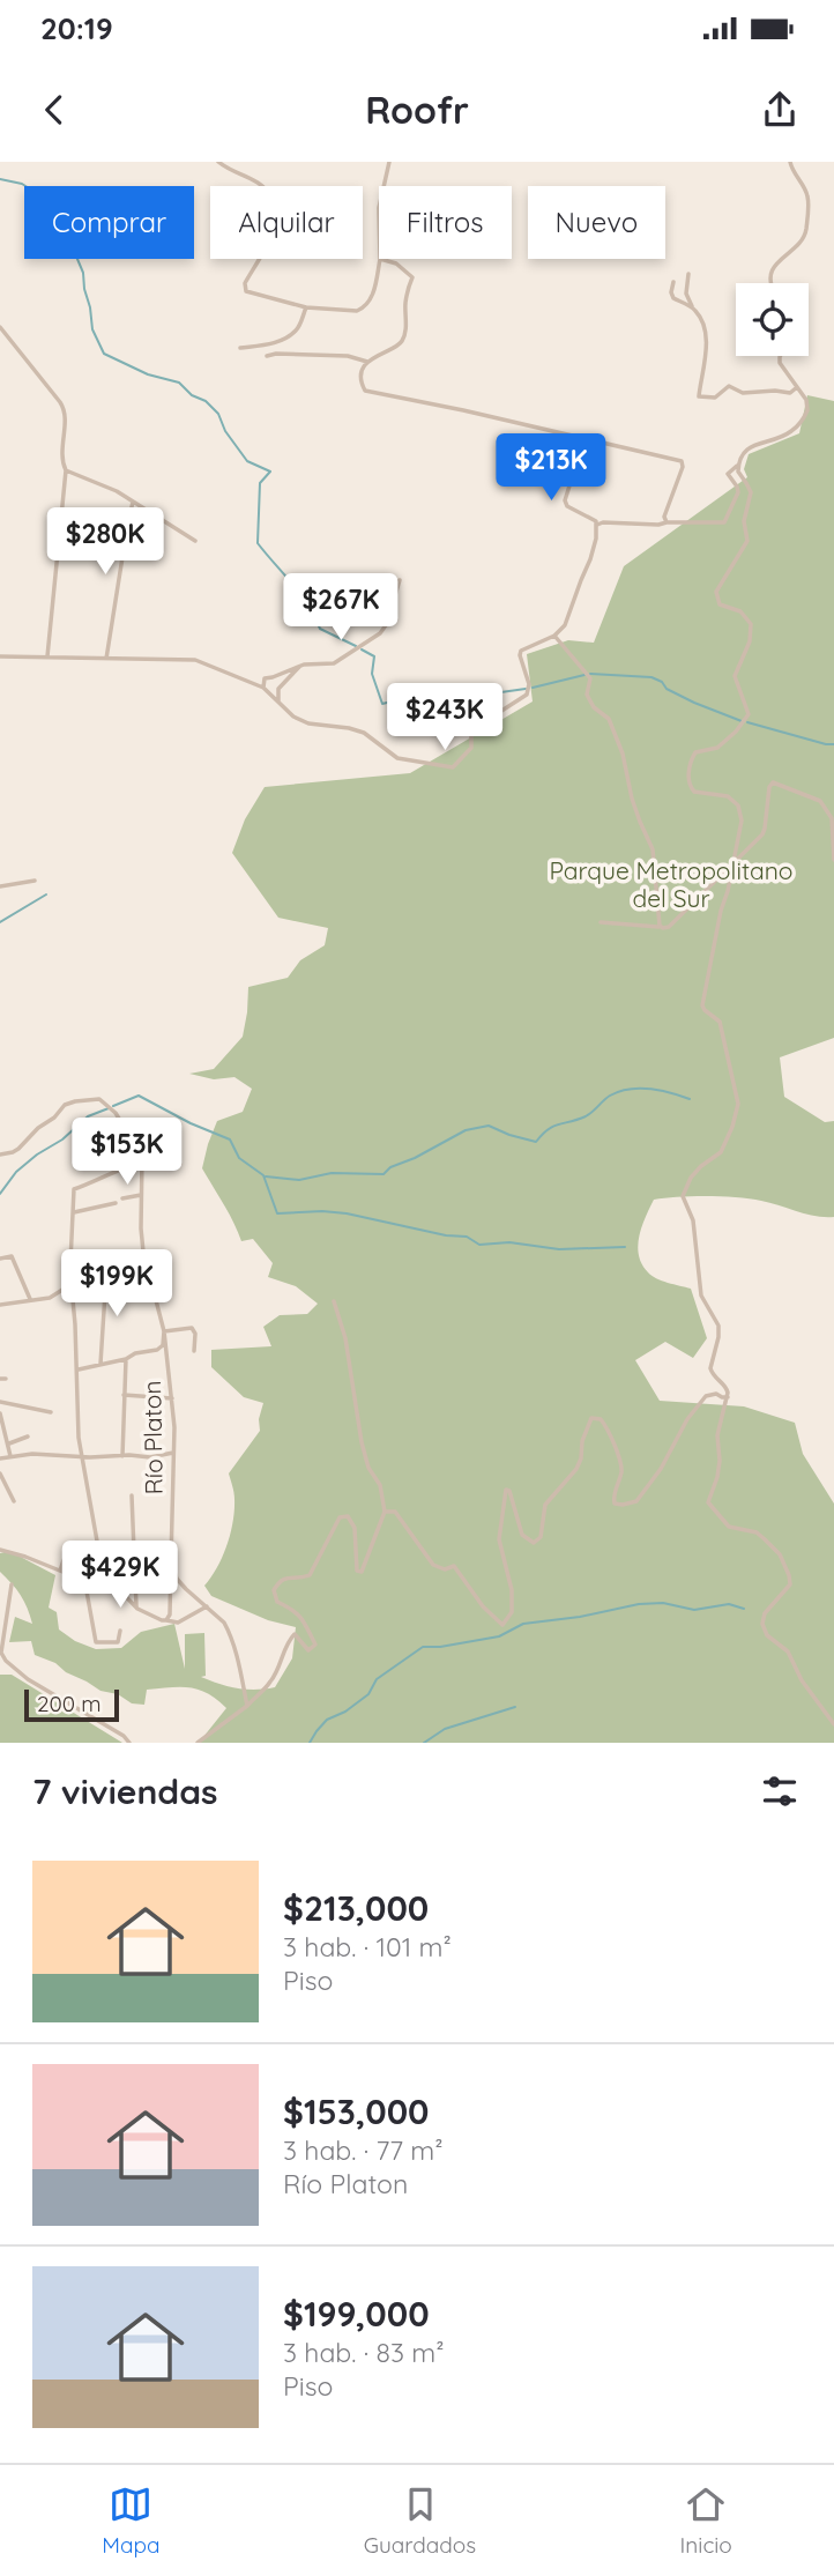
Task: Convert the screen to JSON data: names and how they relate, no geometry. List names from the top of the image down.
{
  "streets": {
    "street": ["Río Platon"]
  },
  "parks": ["Parque Metropolitano del Sur"],
  "scale_bar": "200 m",
  "page": {
    "status": "20:19",
    "header": "Roofr",
    "chip": [
      "Comprar",
      "Alquilar",
      "Filtros",
      "Nuevo"
    ],
    "price": [
      "$213K",
      "$280K",
      "$267K",
      "$243K",
      "$153K",
      "$199K",
      "$429K"
    ],
    "scale": "200 m",
    "heading": "7 viviendas",
    "list": [
      {
        "name": "$213,000",
        "note": "3 hab. · 101 m² · Piso"
      },
      {
        "name": "$153,000",
        "note": "3 hab. · 77 m² · Río Platon"
      },
      {
        "name": "$199,000",
        "note": "3 hab. · 83 m² · Piso"
      }
    ],
    "tabs": ["Mapa", "Guardados", "Inicio"]
  }
}
